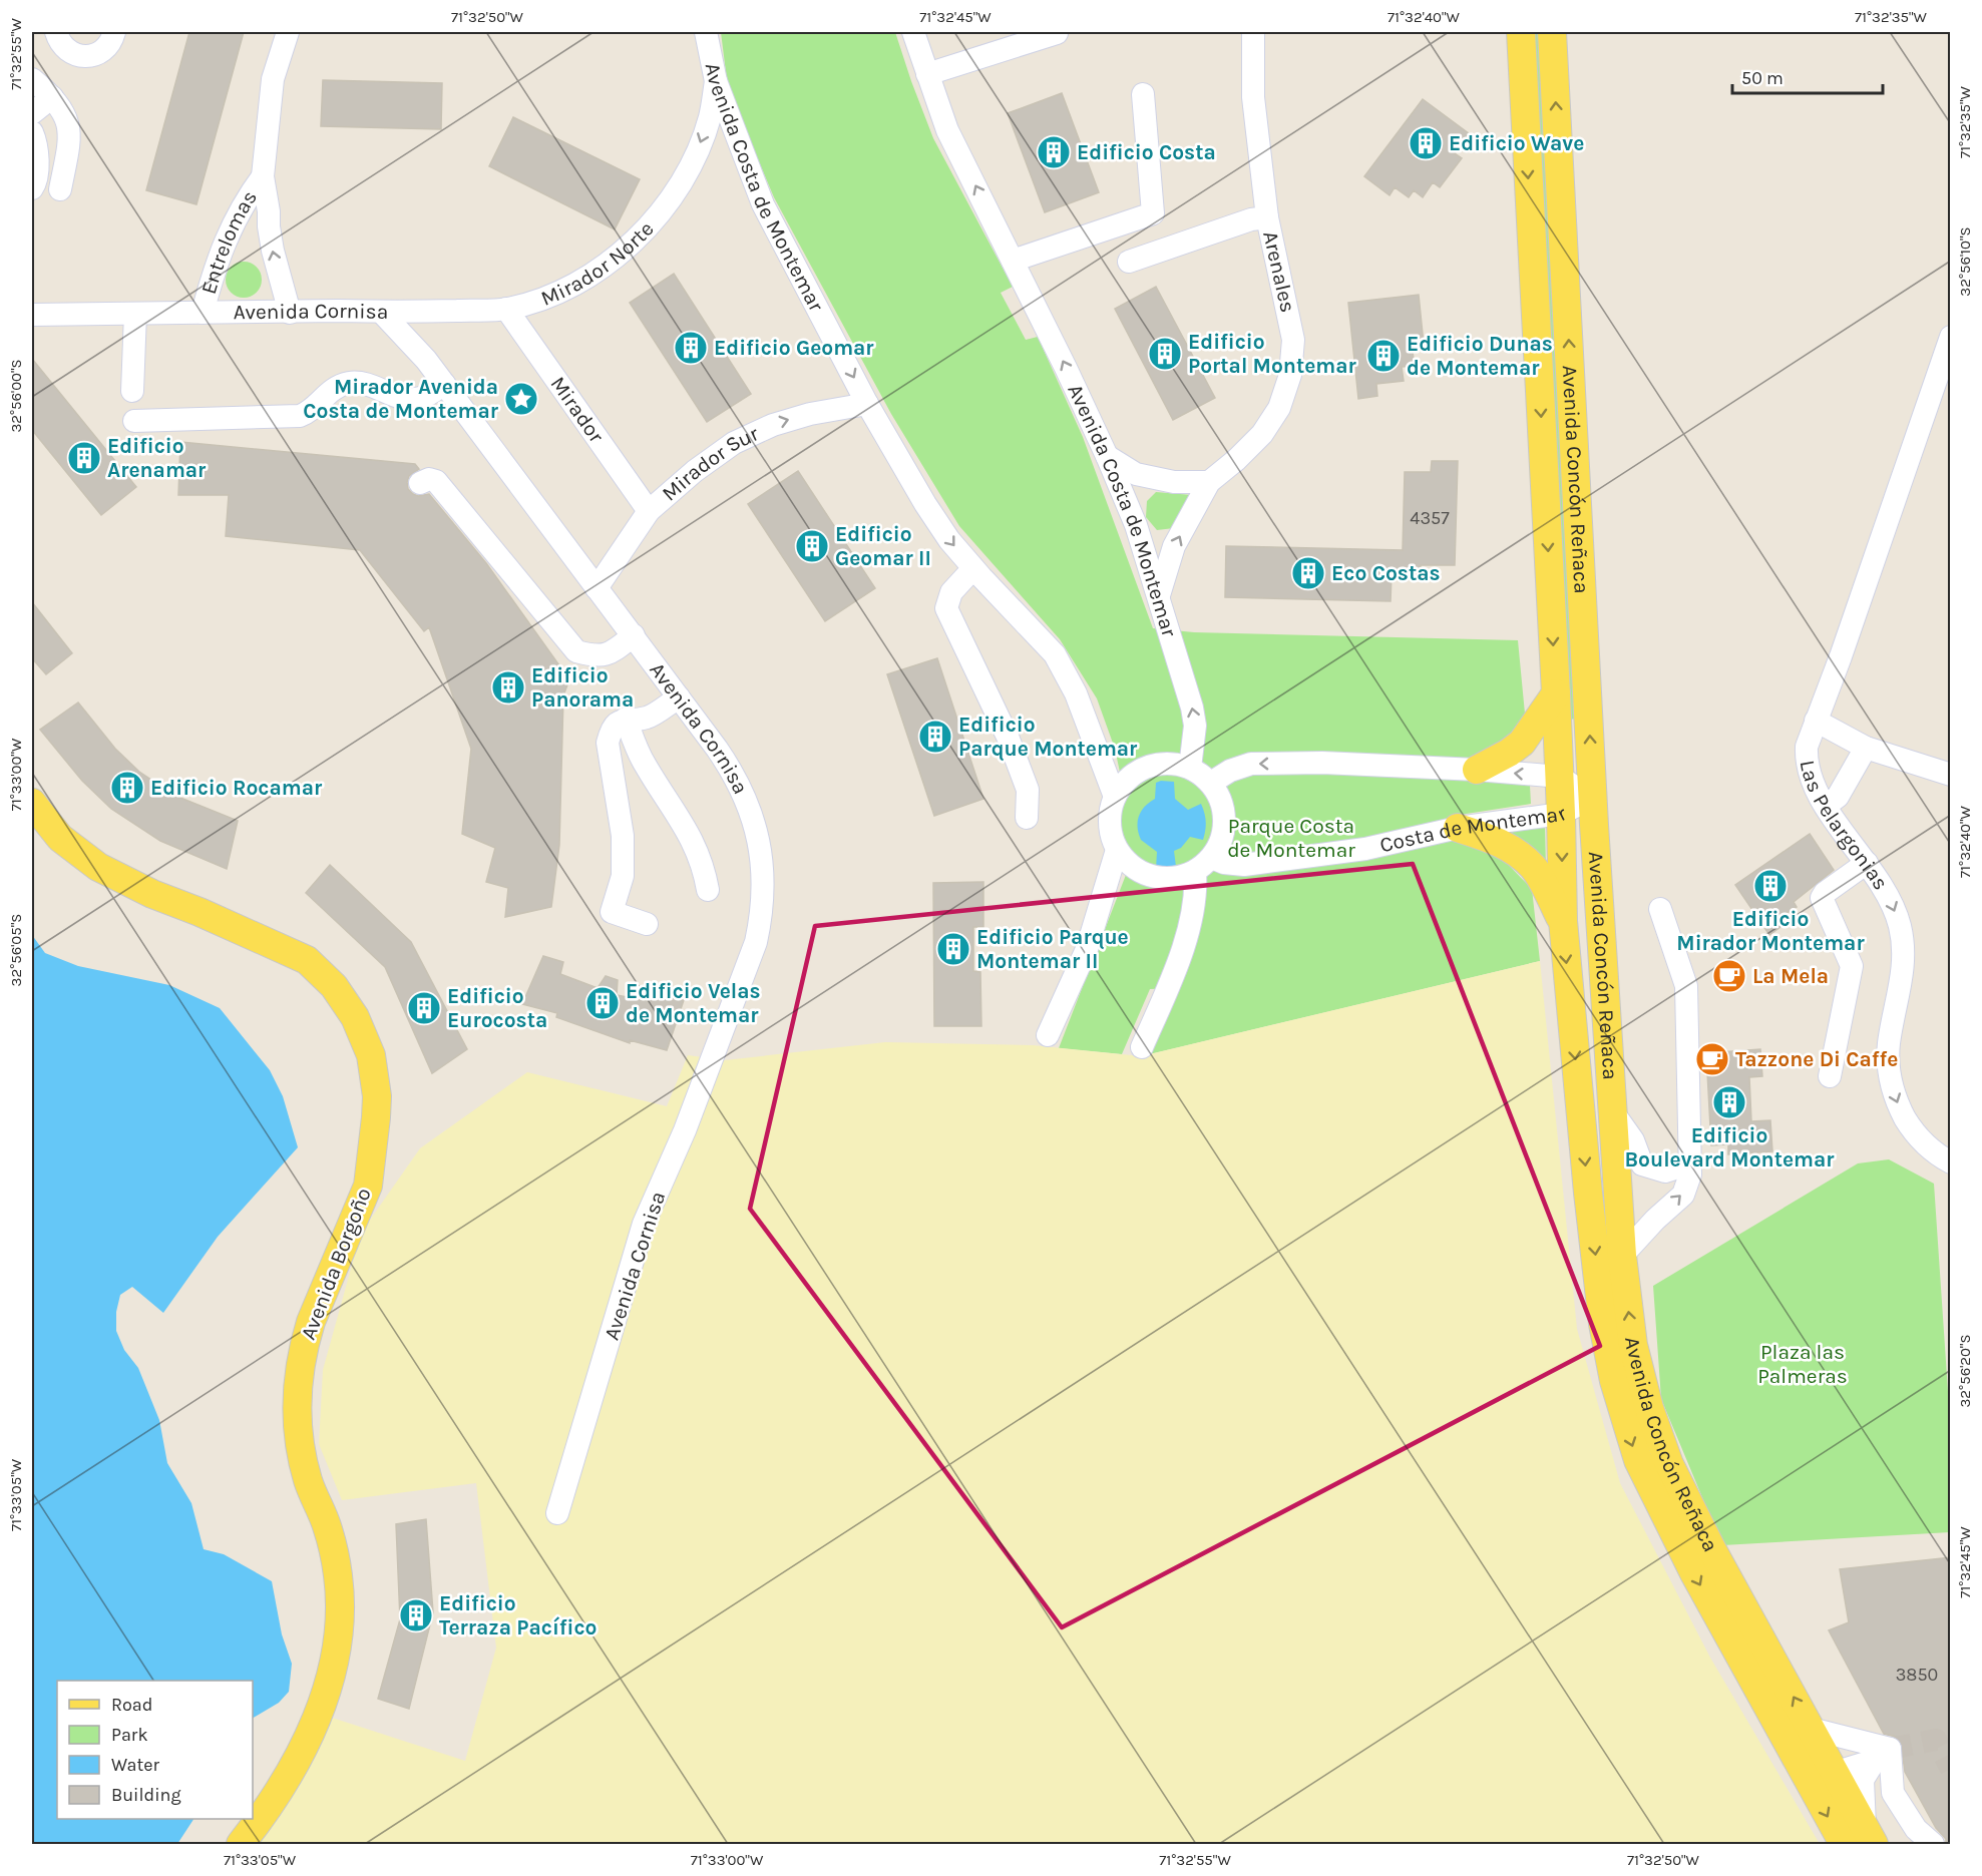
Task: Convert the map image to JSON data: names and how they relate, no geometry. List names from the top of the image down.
{
  "streets": {
    "main road": ["Avenida Concón Reñaca", "Avenida Borgoño"],
    "street": [
      "Avenida Costa de Montemar",
      "Entrelomas",
      "Mirador Norte",
      "Arenales",
      "Avenida Cornisa",
      "Mirador",
      "Mirador Sur",
      "Las Pelargonias",
      "Costa de Montemar"
    ]
  },
  "crossings": [
    ["Avenida Costa de Montemar", "Mirador Norte"],
    ["Avenida Costa de Montemar", "Arenales"],
    ["Avenida Costa de Montemar", "Mirador Sur"],
    ["Avenida Costa de Montemar", "Costa de Montemar"],
    ["Entrelomas", "Avenida Cornisa"],
    ["Mirador Norte", "Avenida Cornisa"],
    ["Mirador Norte", "Mirador"],
    ["Avenida Cornisa", "Mirador Sur"],
    ["Mirador", "Mirador Sur"],
    ["Avenida Concón Reñaca", "Costa de Montemar"]
  ],
  "one_way": ["Mirador Norte", "Mirador Sur"],
  "parks": ["Parque Costa de Montemar", "Plaza las Palmeras"],
  "places": {
    "building": [
      "Edificio Wave",
      "Edificio Costa",
      "Edificio Geomar",
      "Edificio Portal Montemar",
      "Edificio Dunas de Montemar",
      "Edificio Arenamar",
      "Edificio Geomar II",
      "Eco Costas",
      "Edificio Panorama",
      "Edificio Parque Montemar",
      "Edificio Rocamar",
      "Edificio Mirador Montemar",
      "Edificio Parque Montemar II",
      "Edificio Velas de Montemar",
      "Edificio Eurocosta",
      "Edificio Boulevard Montemar",
      "Edificio Terraza Pacífico"
    ],
    "place": ["Mirador Avenida Costa de Montemar"],
    "cafe": ["La Mela", "Tazzone Di Caffe"]
  },
  "house_numbers": ["4357", "3850"],
  "legend": [
    "Road",
    "Park",
    "Water",
    "Building"
  ],
  "scale_bar": "50 m",
  "coordinates": [
    "71°32'50\"W",
    "71°32'45\"W",
    "71°32'40\"W",
    "71°32'35\"W",
    "71°32'55\"W",
    "32°56'10\"S",
    "32°56'00\"S",
    "71°33'00\"W",
    "32°56'05\"S",
    "32°56'20\"S",
    "71°33'05\"W"
  ]
}
